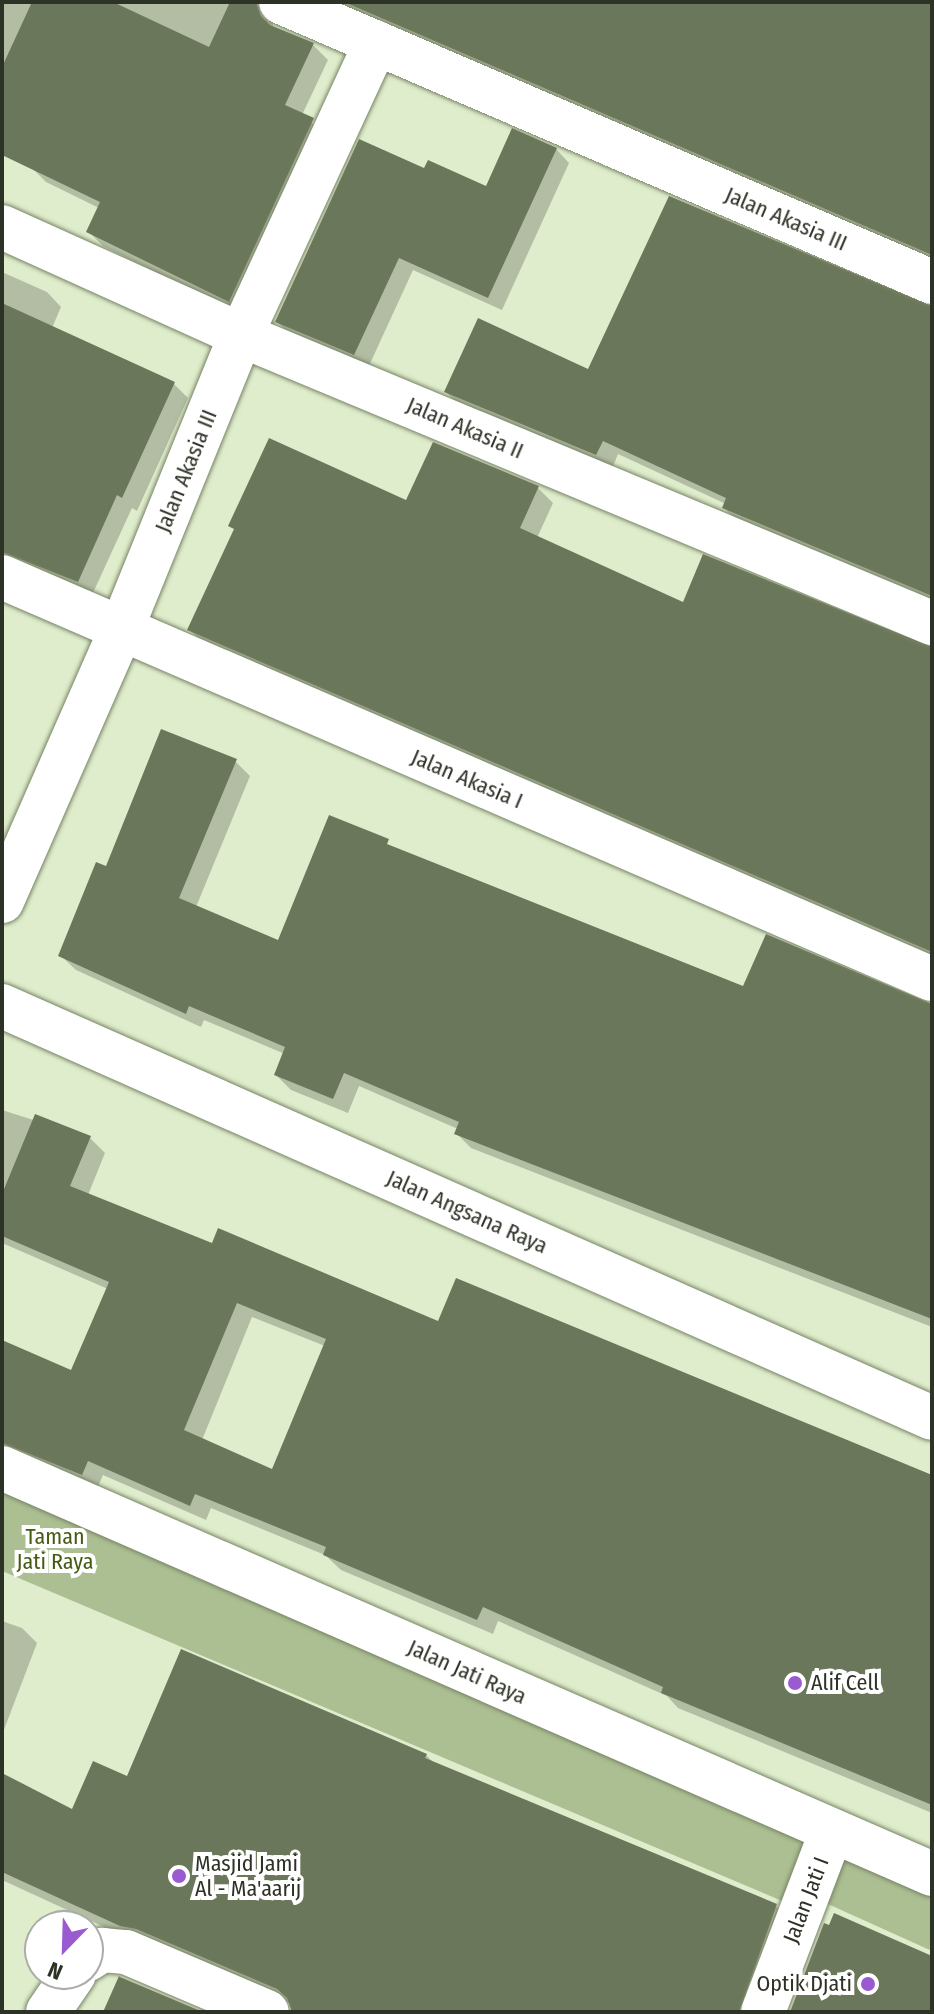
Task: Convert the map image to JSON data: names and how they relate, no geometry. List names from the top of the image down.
{
  "streets": {
    "street": [
      "Jalan Akasia III",
      "Jalan Akasia II",
      "Jalan Akasia I",
      "Jalan Angsana Raya",
      "Jalan Jati Raya",
      "Jalan Jati I"
    ]
  },
  "crossings": [
    ["Jalan Akasia III", "Jalan Akasia II"],
    ["Jalan Akasia III", "Jalan Akasia I"],
    ["Jalan Jati Raya", "Jalan Jati I"]
  ],
  "parks": ["Taman Jati Raya"],
  "places": ["Alif Cell", "Masjid Jami Al - Ma'aarij", "Optik Djati"],
  "north": "bottom left"
}
